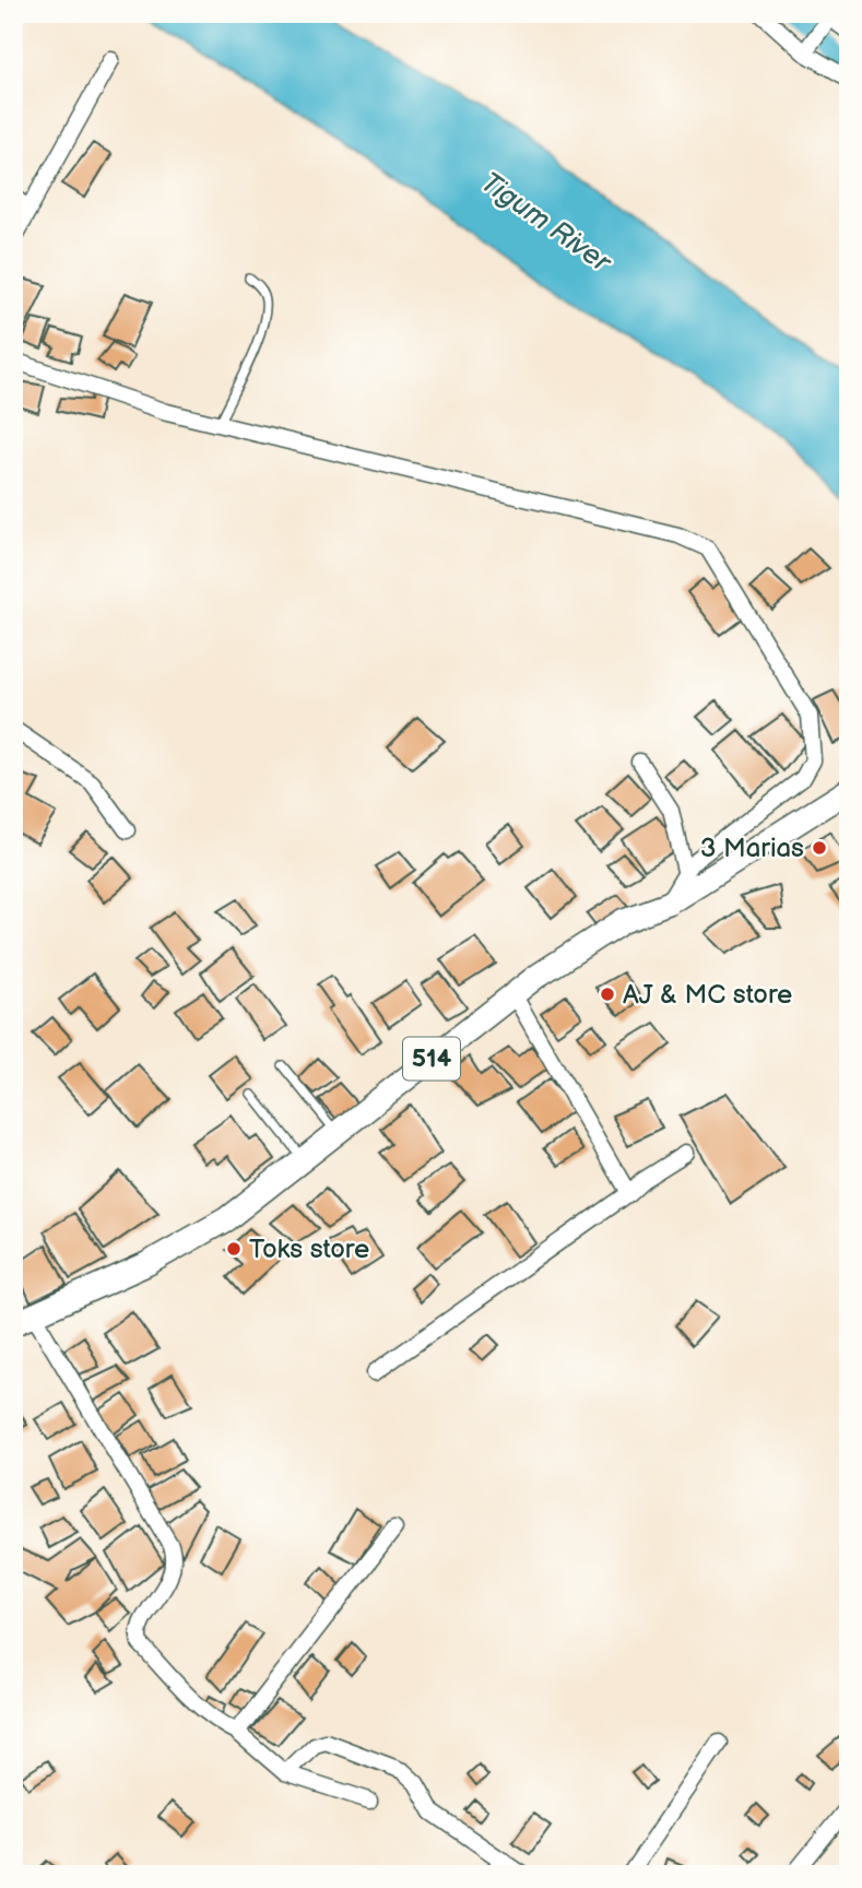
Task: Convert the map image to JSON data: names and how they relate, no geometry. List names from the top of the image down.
{
  "streets": {
    "main road": ["514"]
  },
  "water": ["Tigum River"],
  "places": ["3 Marias", "AJ & MC store", "Toks store"]
}
